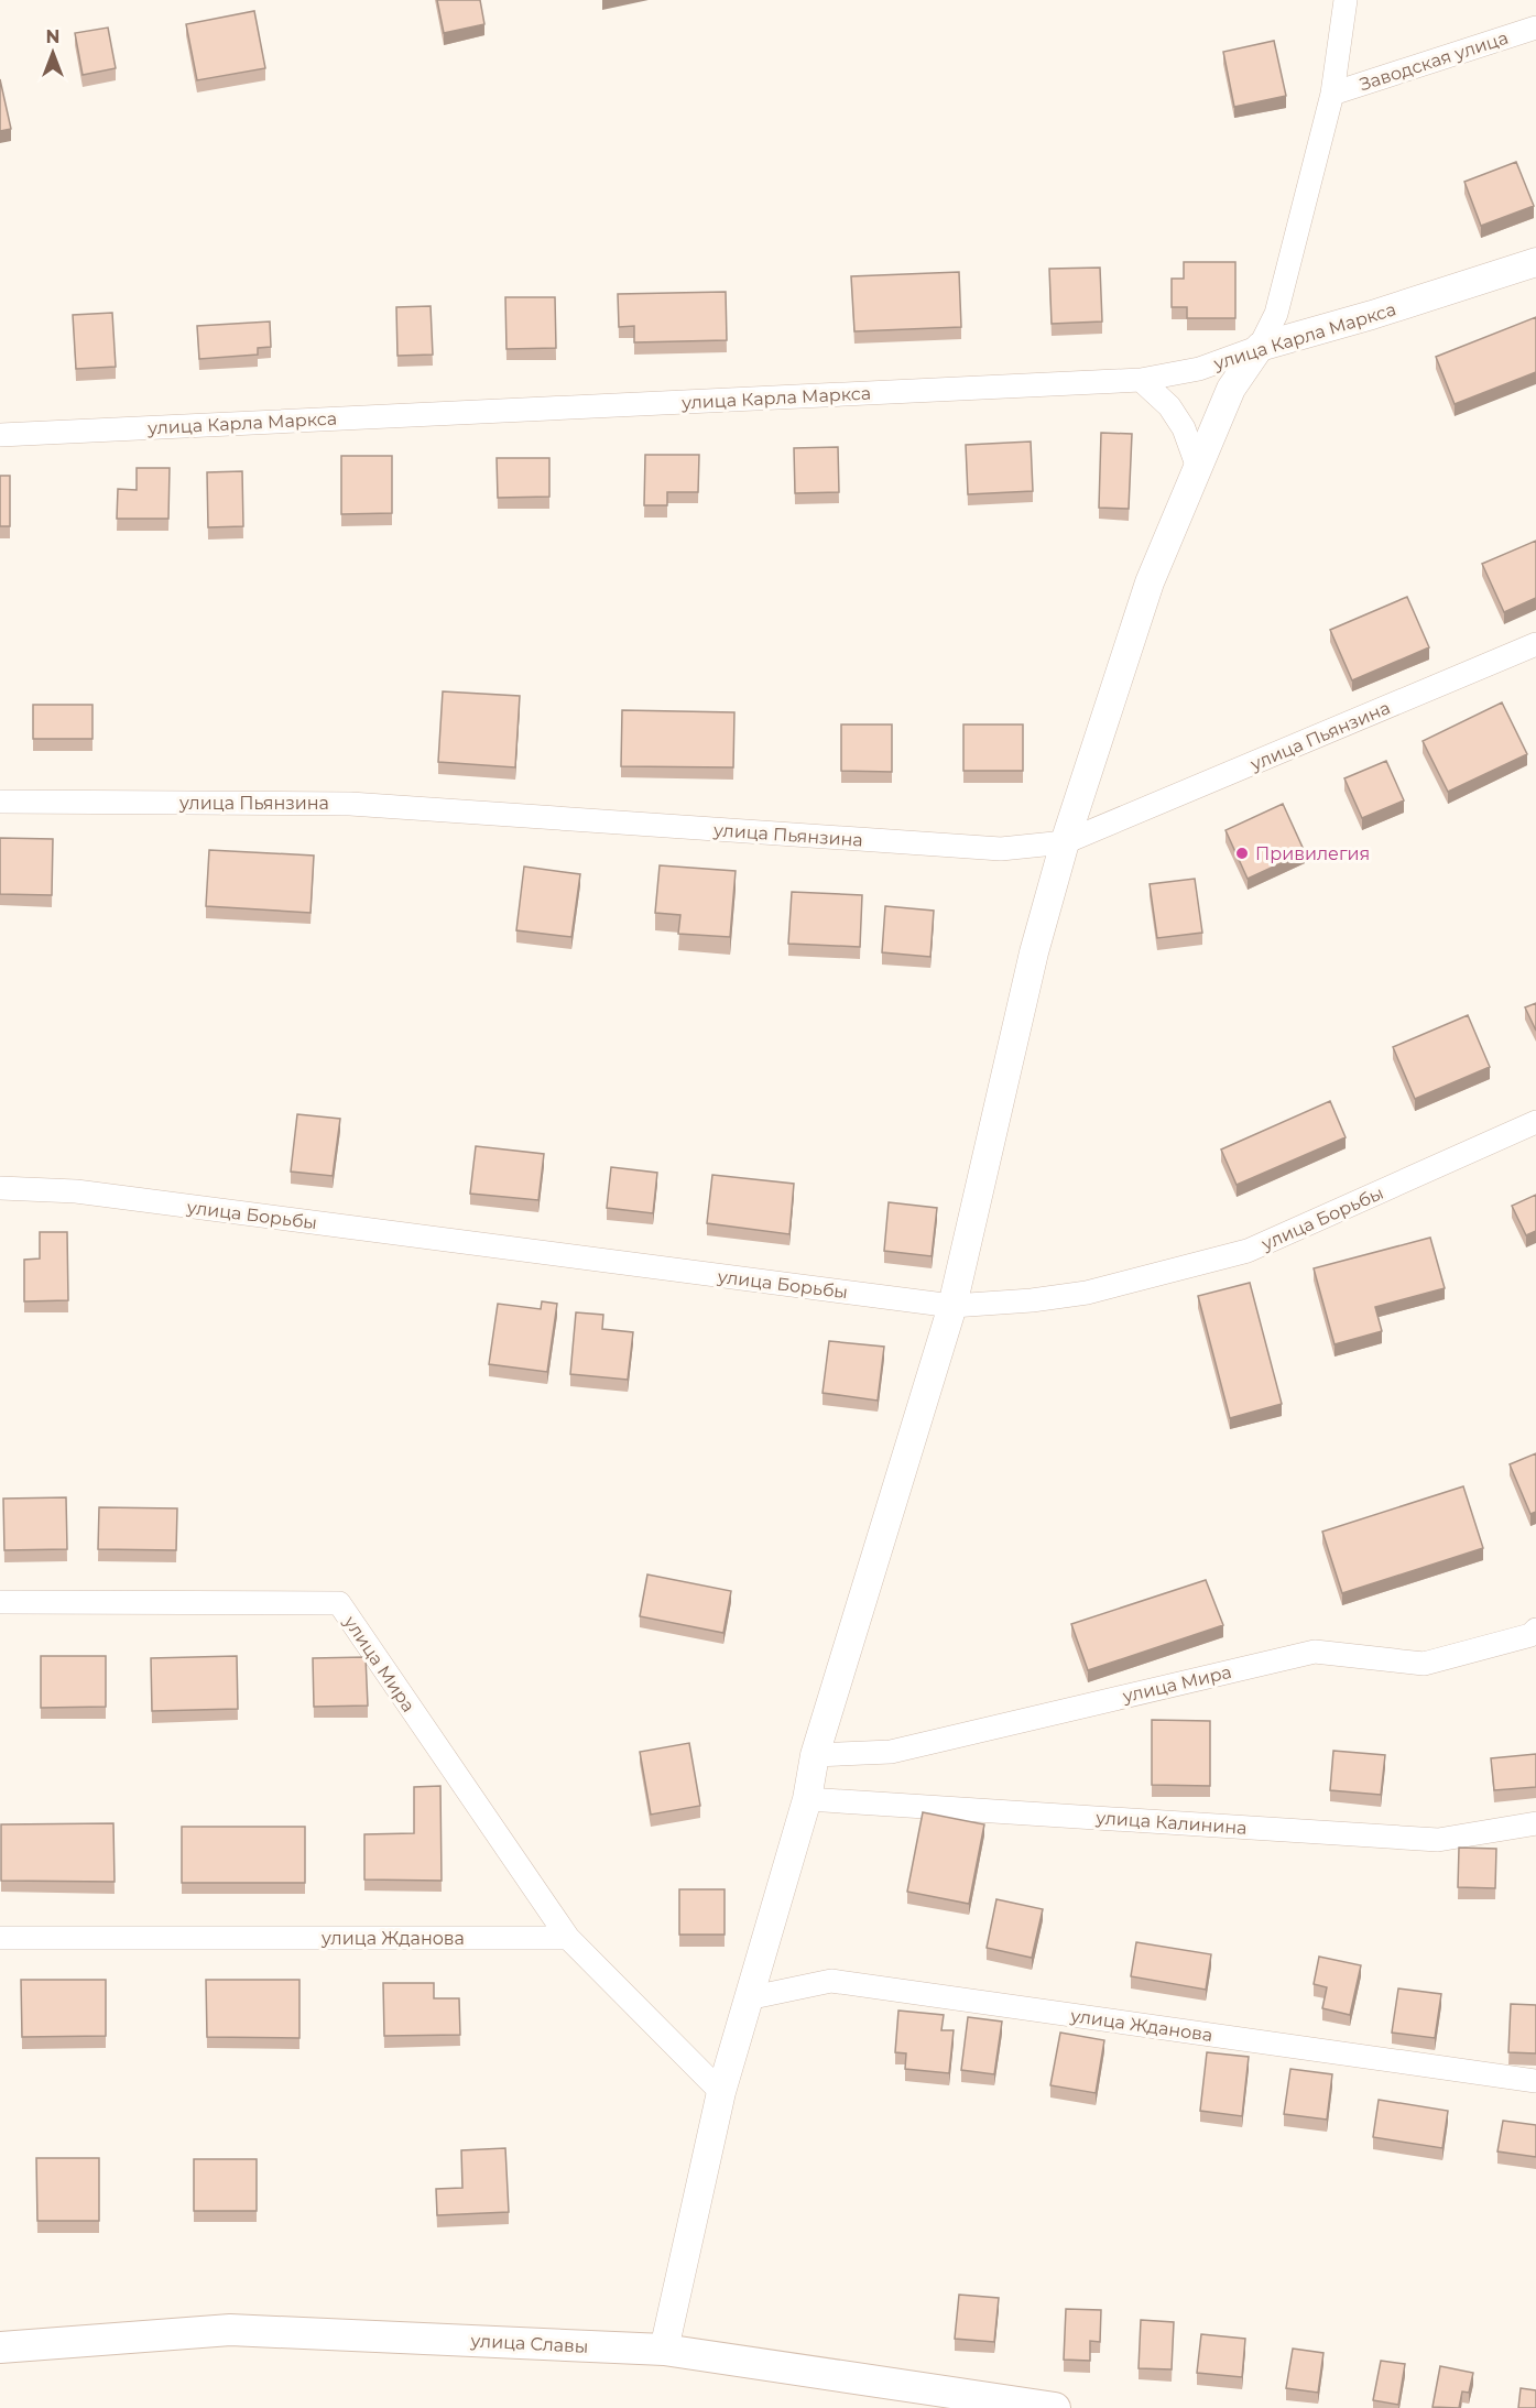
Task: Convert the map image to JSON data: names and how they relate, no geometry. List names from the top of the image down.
{
  "streets": {
    "main road": ["улица Славы"],
    "street": [
      "Заводская улица",
      "улица Карла Маркса",
      "улица Пьянзина",
      "улица Борьбы",
      "улица Мира",
      "улица Калинина",
      "улица Жданова"
    ]
  },
  "crossings": [
    ["улица Мира", "улица Жданова"]
  ],
  "places": ["Привилегия"],
  "north": "top"
}
